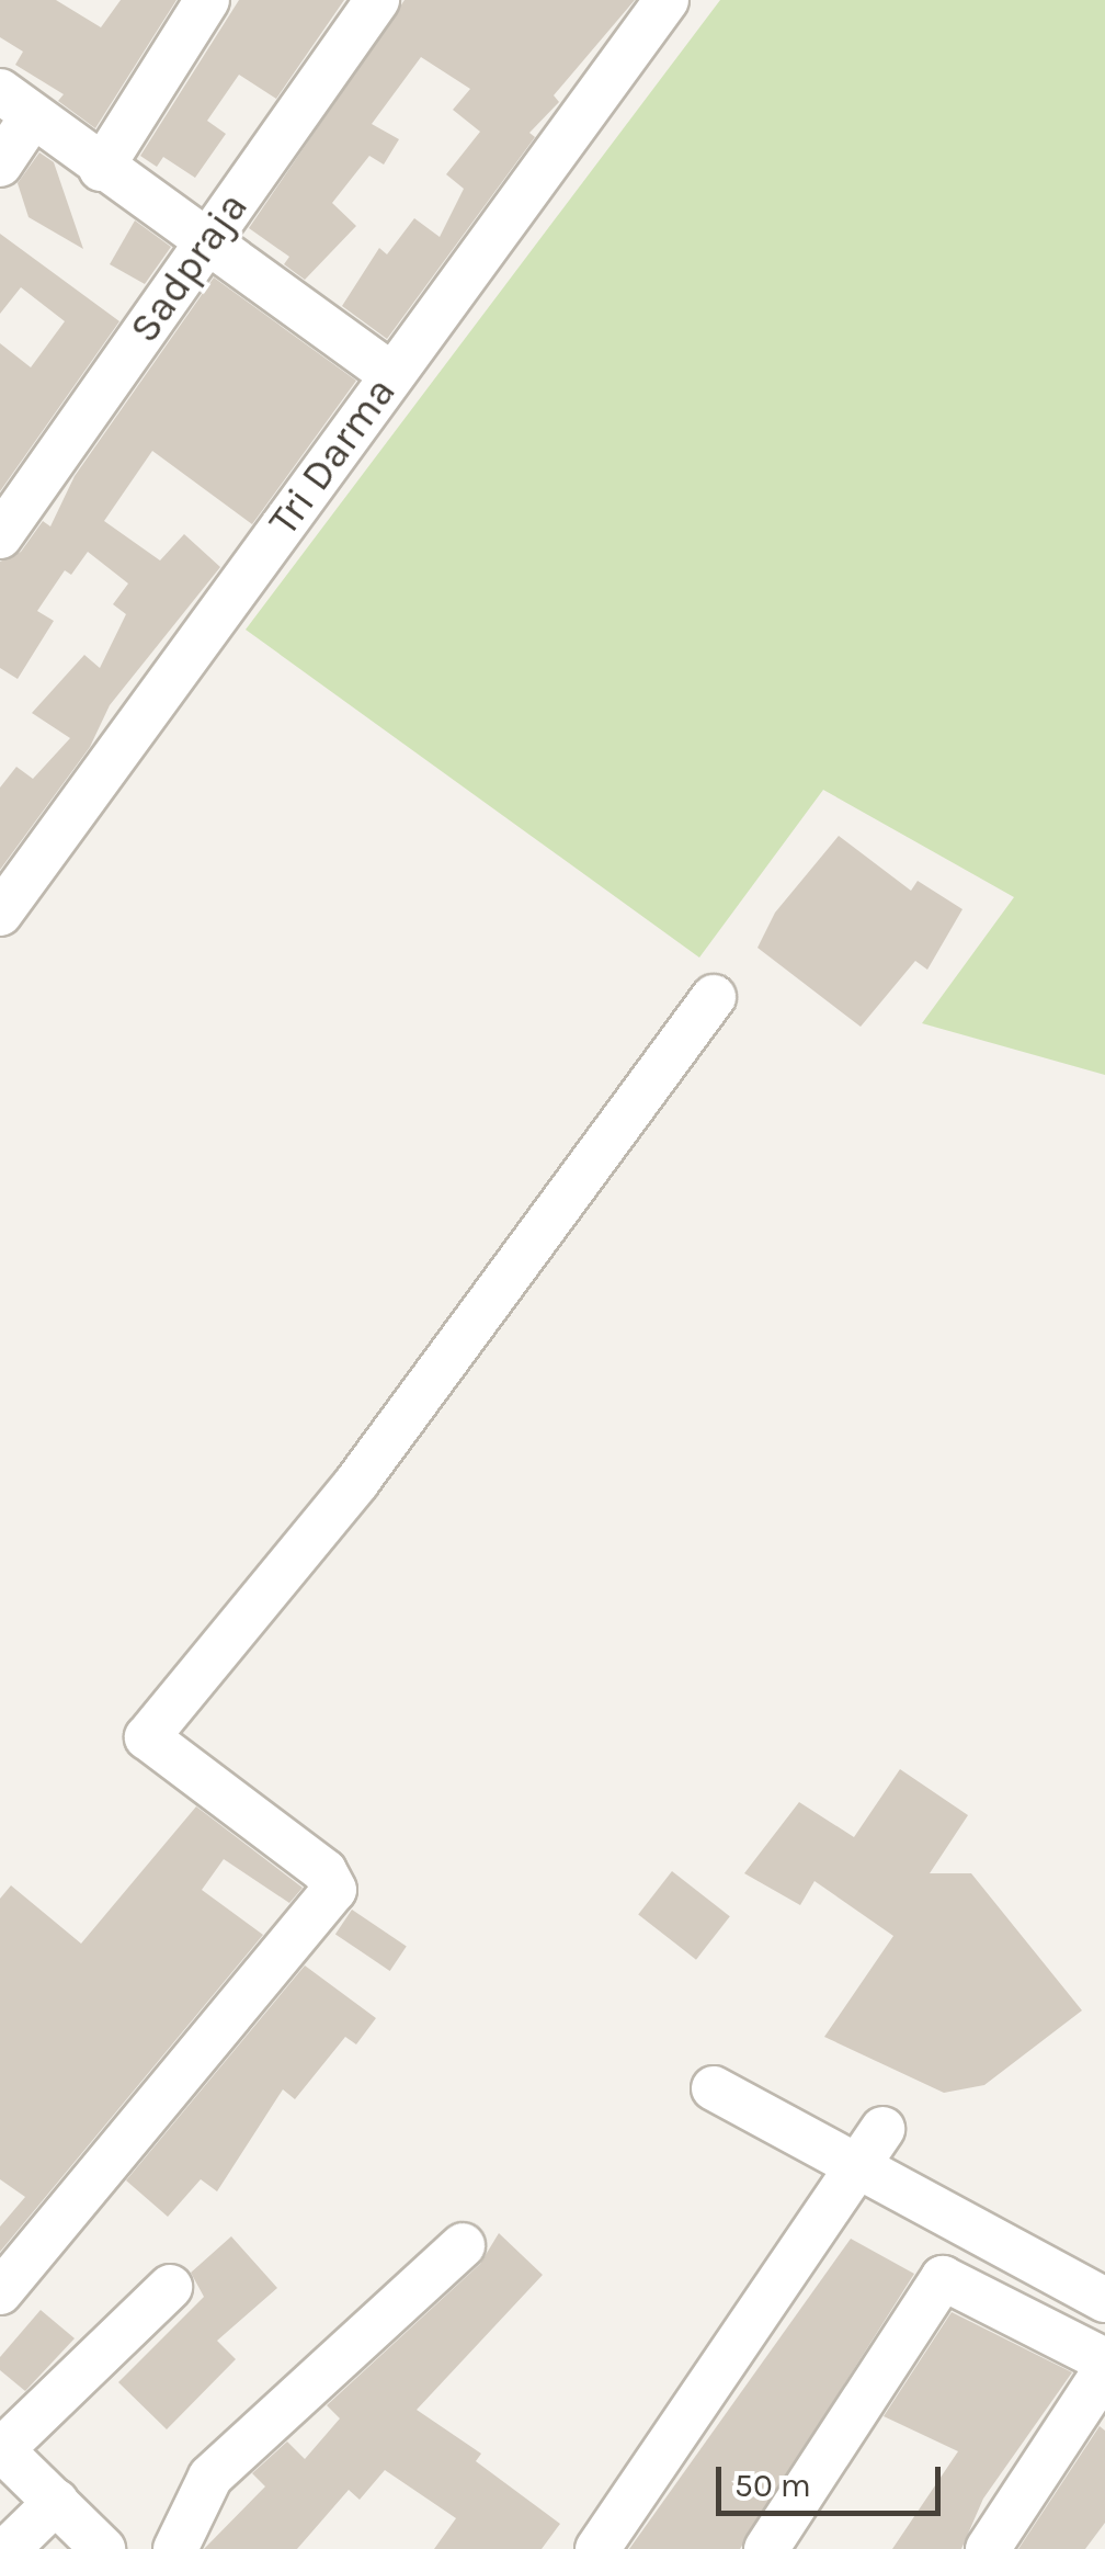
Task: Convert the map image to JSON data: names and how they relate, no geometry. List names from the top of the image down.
{
  "streets": {
    "street": ["Sadpraja", "Tri Darma"]
  },
  "scale_bar": "50 m"
}
